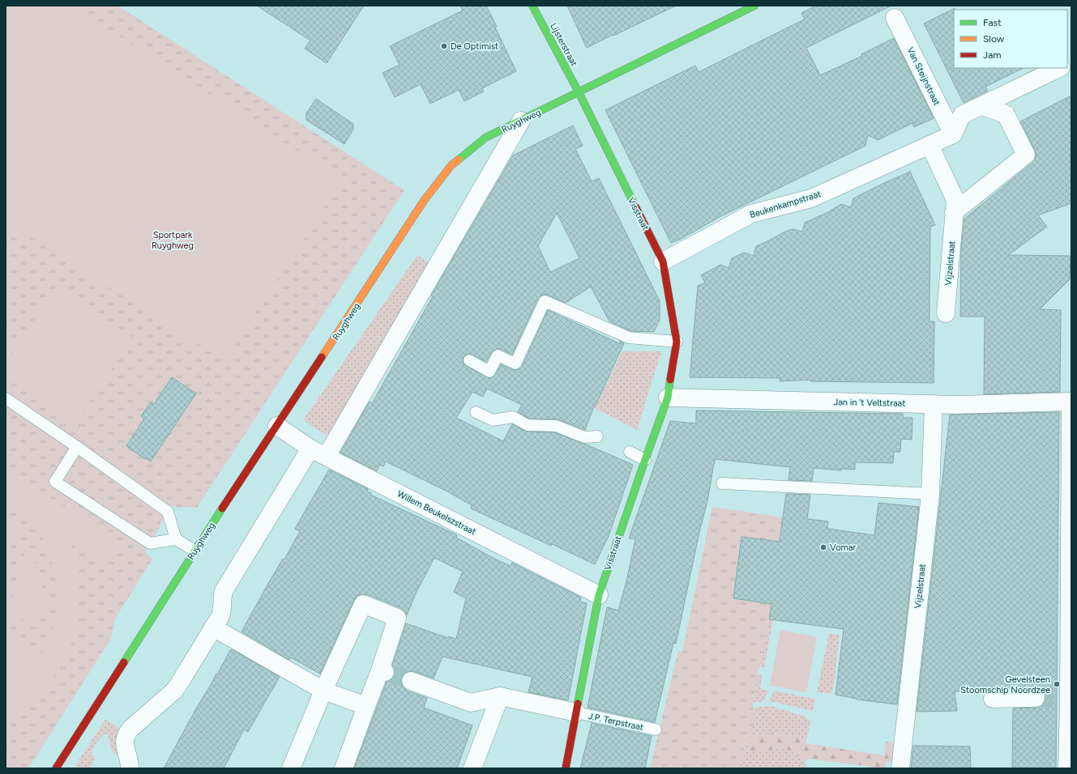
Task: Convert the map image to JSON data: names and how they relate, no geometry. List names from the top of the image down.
{
  "streets": {
    "street": [
      "Lijsterstraat",
      "Van Steijnstraat",
      "Ruyghweg",
      "Beukenkampstraat",
      "Visstraat",
      "Vijzelstraat",
      "Jan in 't Veltstraat",
      "Willem Beukelszstraat"
    ],
    "lane": ["J.P. Terpstraat"]
  },
  "crossings": [
    ["Lijsterstraat", "Ruyghweg"],
    ["Lijsterstraat", "Visstraat"],
    ["Van Steijnstraat", "Beukenkampstraat"],
    ["Ruyghweg", "Visstraat"],
    ["Ruyghweg", "Willem Beukelszstraat"],
    ["Beukenkampstraat", "Visstraat"],
    ["Visstraat", "Jan in 't Veltstraat"],
    ["Visstraat", "Willem Beukelszstraat"],
    ["Visstraat", "J.P. Terpstraat"],
    ["Vijzelstraat", "Jan in 't Veltstraat"]
  ],
  "parks": ["Sportpark Ruyghweg"],
  "places": ["De Optimist", "Vomar", "Gevelsteen Stoomschip Noordzee"],
  "legend": ["Fast", "Slow", "Jam"]
}
